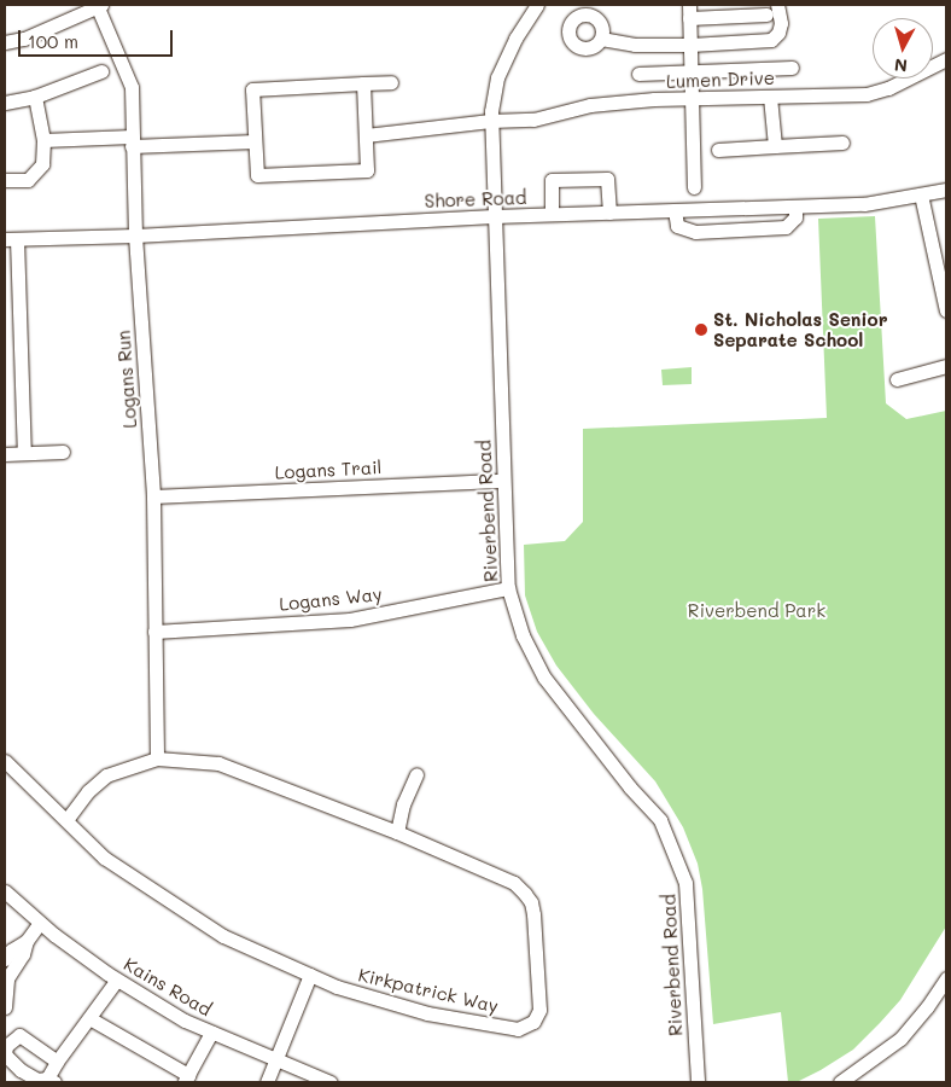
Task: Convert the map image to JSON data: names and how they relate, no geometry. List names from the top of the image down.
{
  "streets": {
    "street": [
      "Lumen Drive",
      "Shore Road",
      "Logans Run",
      "Logans Trail",
      "Riverbend Road",
      "Logans Way",
      "Kains Road",
      "Kirkpatrick Way"
    ]
  },
  "crossings": [
    ["Lumen Drive", "Riverbend Road"],
    ["Shore Road", "Logans Run"],
    ["Shore Road", "Riverbend Road"],
    ["Logans Run", "Logans Trail"],
    ["Logans Run", "Logans Way"],
    ["Logans Run", "Kirkpatrick Way"],
    ["Logans Trail", "Riverbend Road"],
    ["Riverbend Road", "Logans Way"]
  ],
  "parks": ["Riverbend Park"],
  "places": ["St. Nicholas Senior Separate School"],
  "scale_bar": "100 m",
  "north": "bottom"
}
